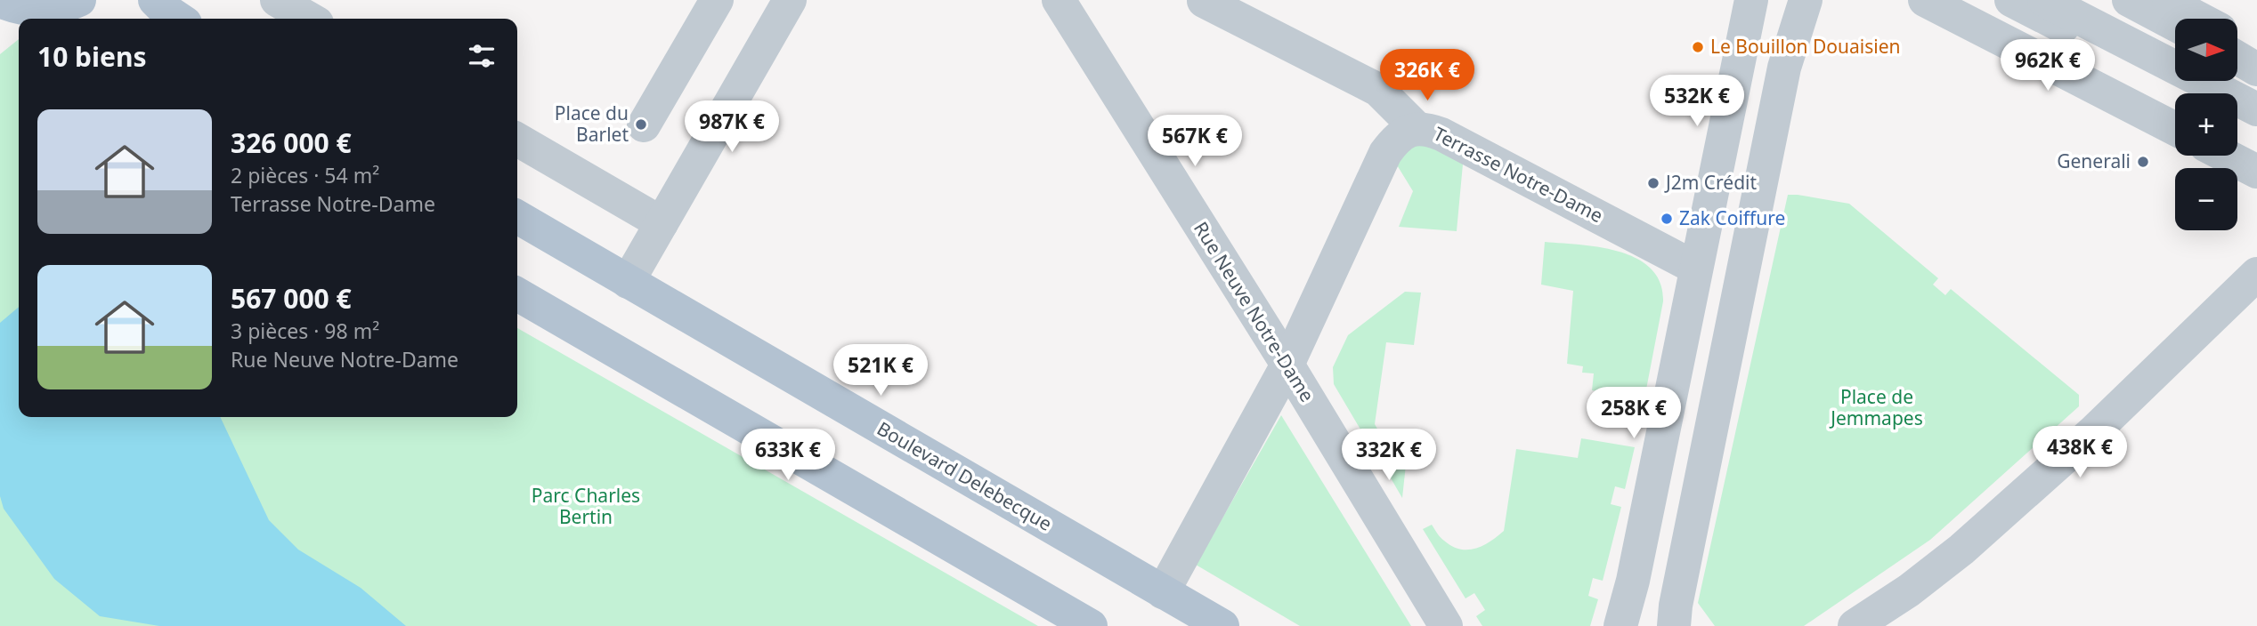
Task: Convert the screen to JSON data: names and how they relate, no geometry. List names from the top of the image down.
{
  "streets": {
    "main road": ["Boulevard Delebecque"],
    "street": ["Terrasse Notre-Dame", "Rue Neuve Notre-Dame"]
  },
  "crossings": [
    ["Terrasse Notre-Dame", "Rue Neuve Notre-Dame"],
    ["Terrasse Notre-Dame", "Boulevard Delebecque"]
  ],
  "parks": ["Place de Jemmapes", "Parc Charles Bertin"],
  "places": [
    "Le Bouillon Douaisien",
    "Place du Barlet",
    "Generali",
    "J2m Crédit",
    "Zak Coiffure"
  ],
  "north": "right",
  "page": {
    "map_buttons": ["+", "−"],
    "heading": "10 biens",
    "price": [
      "962K €",
      "326K €",
      "532K €",
      "987K €",
      "567K €",
      "521K €",
      "258K €",
      "438K €",
      "633K €",
      "332K €"
    ],
    "list": [
      {
        "name": "326 000 €",
        "note": "2 pièces · 54 m² · Terrasse Notre-Dame"
      },
      {
        "name": "567 000 €",
        "note": "3 pièces · 98 m² · Rue Neuve Notre-Dame"
      }
    ]
  }
}
